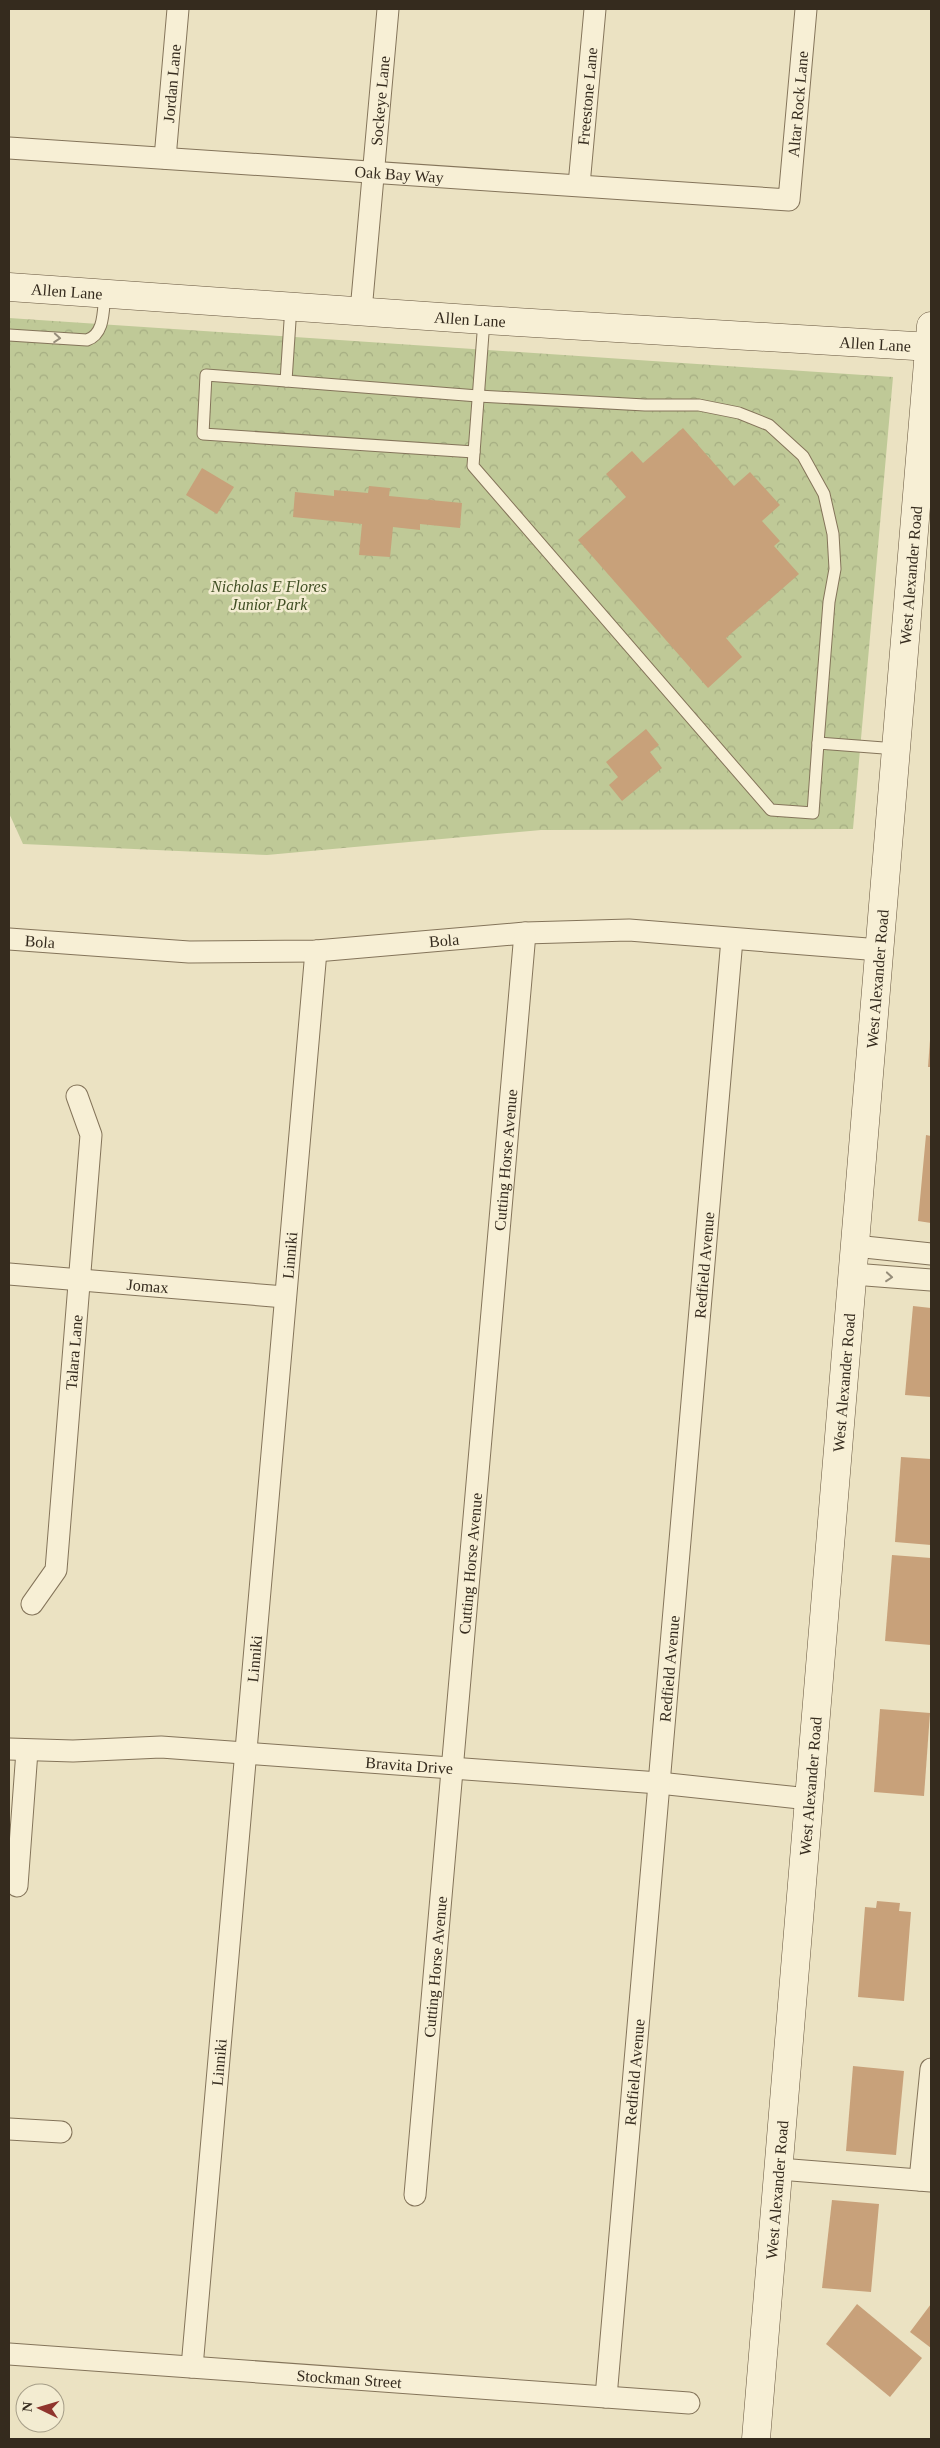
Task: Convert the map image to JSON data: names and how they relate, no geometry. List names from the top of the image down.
{
  "streets": {
    "main road": ["Allen Lane", "West Alexander Road"],
    "street": [
      "Jordan Lane",
      "Freestone Lane",
      "Sockeye Lane",
      "Altar Rock Lane",
      "Oak Bay Way",
      "Bola",
      "Cutting Horse Avenue",
      "Linniki",
      "Redfield Avenue",
      "Jomax",
      "Talara Lane",
      "Bravita Drive",
      "Stockman Street"
    ]
  },
  "crossings": [
    ["Jordan Lane", "Oak Bay Way"],
    ["Freestone Lane", "Oak Bay Way"],
    ["Sockeye Lane", "Oak Bay Way"],
    ["Sockeye Lane", "Allen Lane"],
    ["Altar Rock Lane", "Oak Bay Way"],
    ["Allen Lane", "West Alexander Road"],
    ["West Alexander Road", "Bola"],
    ["West Alexander Road", "Bravita Drive"],
    ["Bola", "Cutting Horse Avenue"],
    ["Bola", "Linniki"],
    ["Bola", "Redfield Avenue"],
    ["Cutting Horse Avenue", "Bravita Drive"],
    ["Linniki", "Jomax"],
    ["Linniki", "Bravita Drive"],
    ["Linniki", "Stockman Street"],
    ["Redfield Avenue", "Bravita Drive"],
    ["Redfield Avenue", "Stockman Street"],
    ["Jomax", "Talara Lane"]
  ],
  "parks": ["Nicholas E Flores Junior Park"],
  "north": "left"
}
